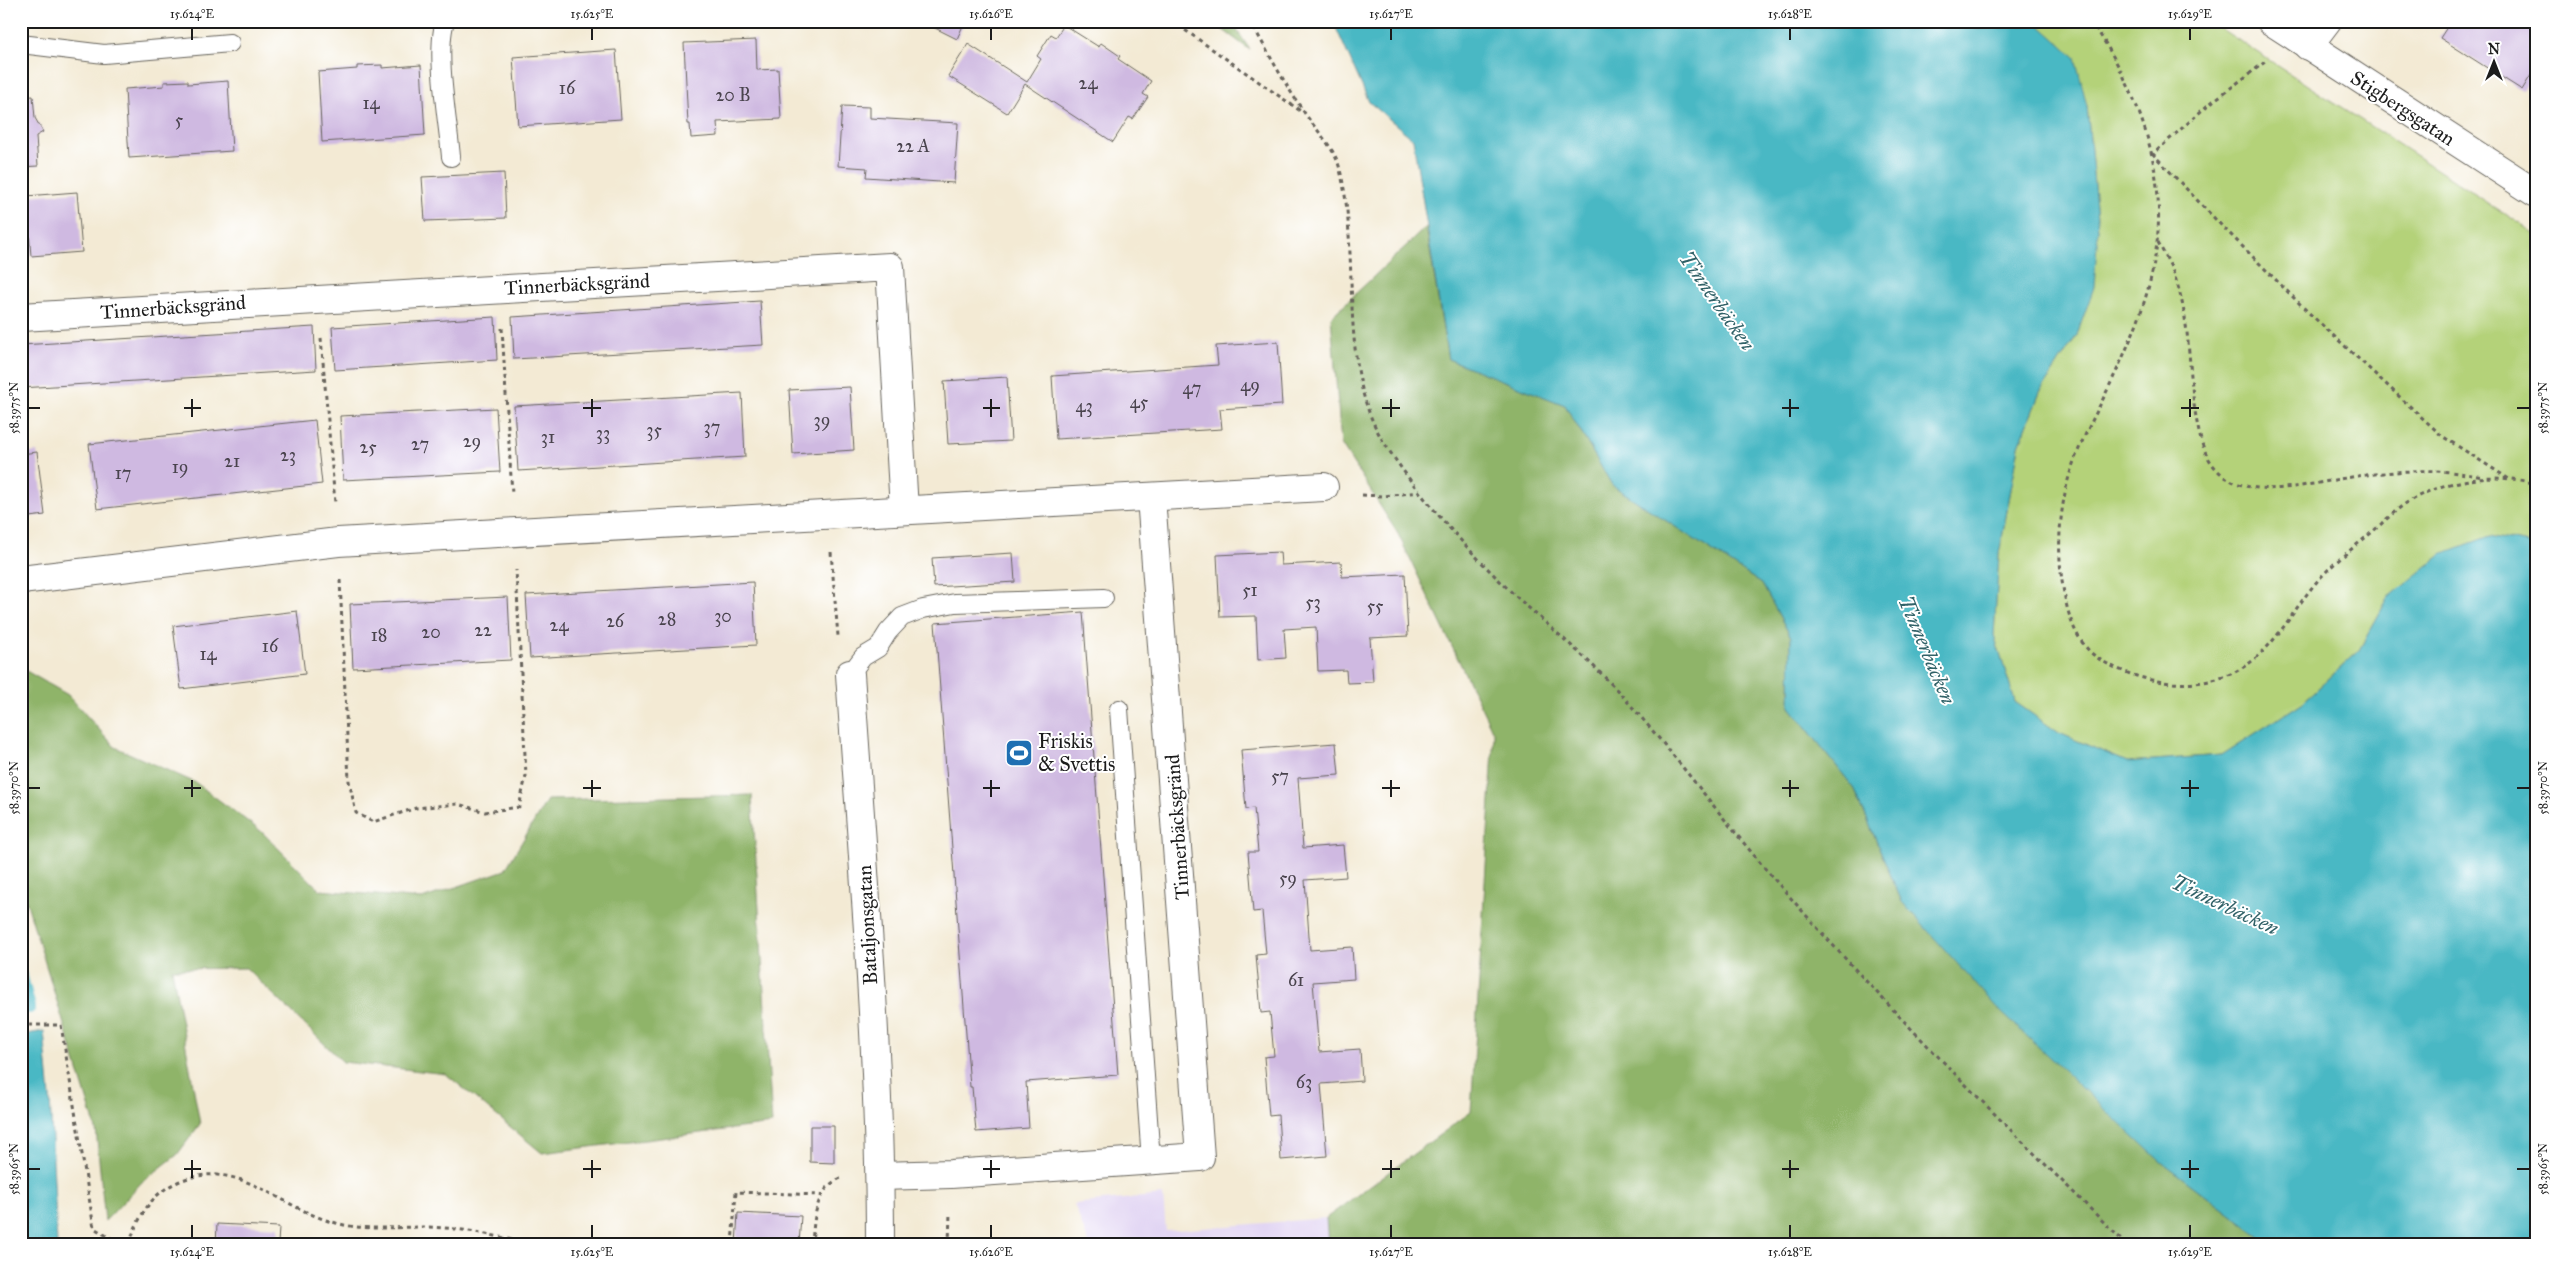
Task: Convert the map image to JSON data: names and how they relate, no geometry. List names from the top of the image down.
{
  "streets": {
    "street": ["Stigbergsgatan", "Tinnerbäcksgränd", "Bataljonsgatan"]
  },
  "water": ["Tinnerbäcken"],
  "places": {
    "sports": ["Friskis & Svettis"]
  },
  "house_numbers": [
    "24",
    "16",
    "20 B",
    "14",
    "5",
    "22 A",
    "49",
    "47",
    "45",
    "43",
    "39",
    "37",
    "35",
    "33",
    "31",
    "29",
    "27",
    "25",
    "23",
    "21",
    "19",
    "17",
    "51",
    "53",
    "55",
    "30",
    "28",
    "26",
    "24",
    "22",
    "20",
    "18",
    "16",
    "14",
    "57",
    "59",
    "61",
    "63"
  ],
  "north": "top",
  "coordinates": [
    "15.624°E",
    "15.625°E",
    "15.626°E",
    "15.627°E",
    "15.628°E",
    "15.629°E",
    "58.3975°N",
    "58.3970°N",
    "58.3965°N"
  ]
}
